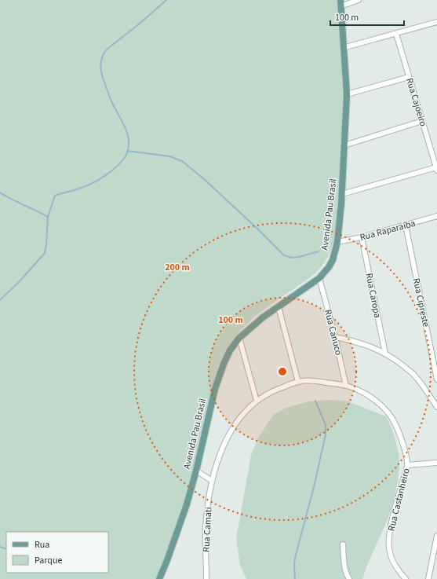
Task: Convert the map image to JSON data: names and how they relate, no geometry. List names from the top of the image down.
{
  "streets": {
    "main road": ["Avenida Pau Brasil"],
    "street": [
      "Rua Cajoeiro",
      "Rua Raparaíba",
      "Rua Caropa",
      "Rua Cipreste",
      "Rua Canuco",
      "Rua Castanheiro",
      "Rua Camati"
    ]
  },
  "crossings": [
    ["Avenida Pau Brasil", "Rua Raparaíba"],
    ["Avenida Pau Brasil", "Rua Canuco"],
    ["Rua Raparaíba", "Rua Caropa"],
    ["Rua Raparaíba", "Rua Cipreste"],
    ["Rua Canuco", "Rua Castanheiro"],
    ["Rua Castanheiro", "Rua Camati"]
  ],
  "legend": ["Rua", "Parque"],
  "scale_bar": "100 m",
  "rings": ["200 m", "100 m"]
}
